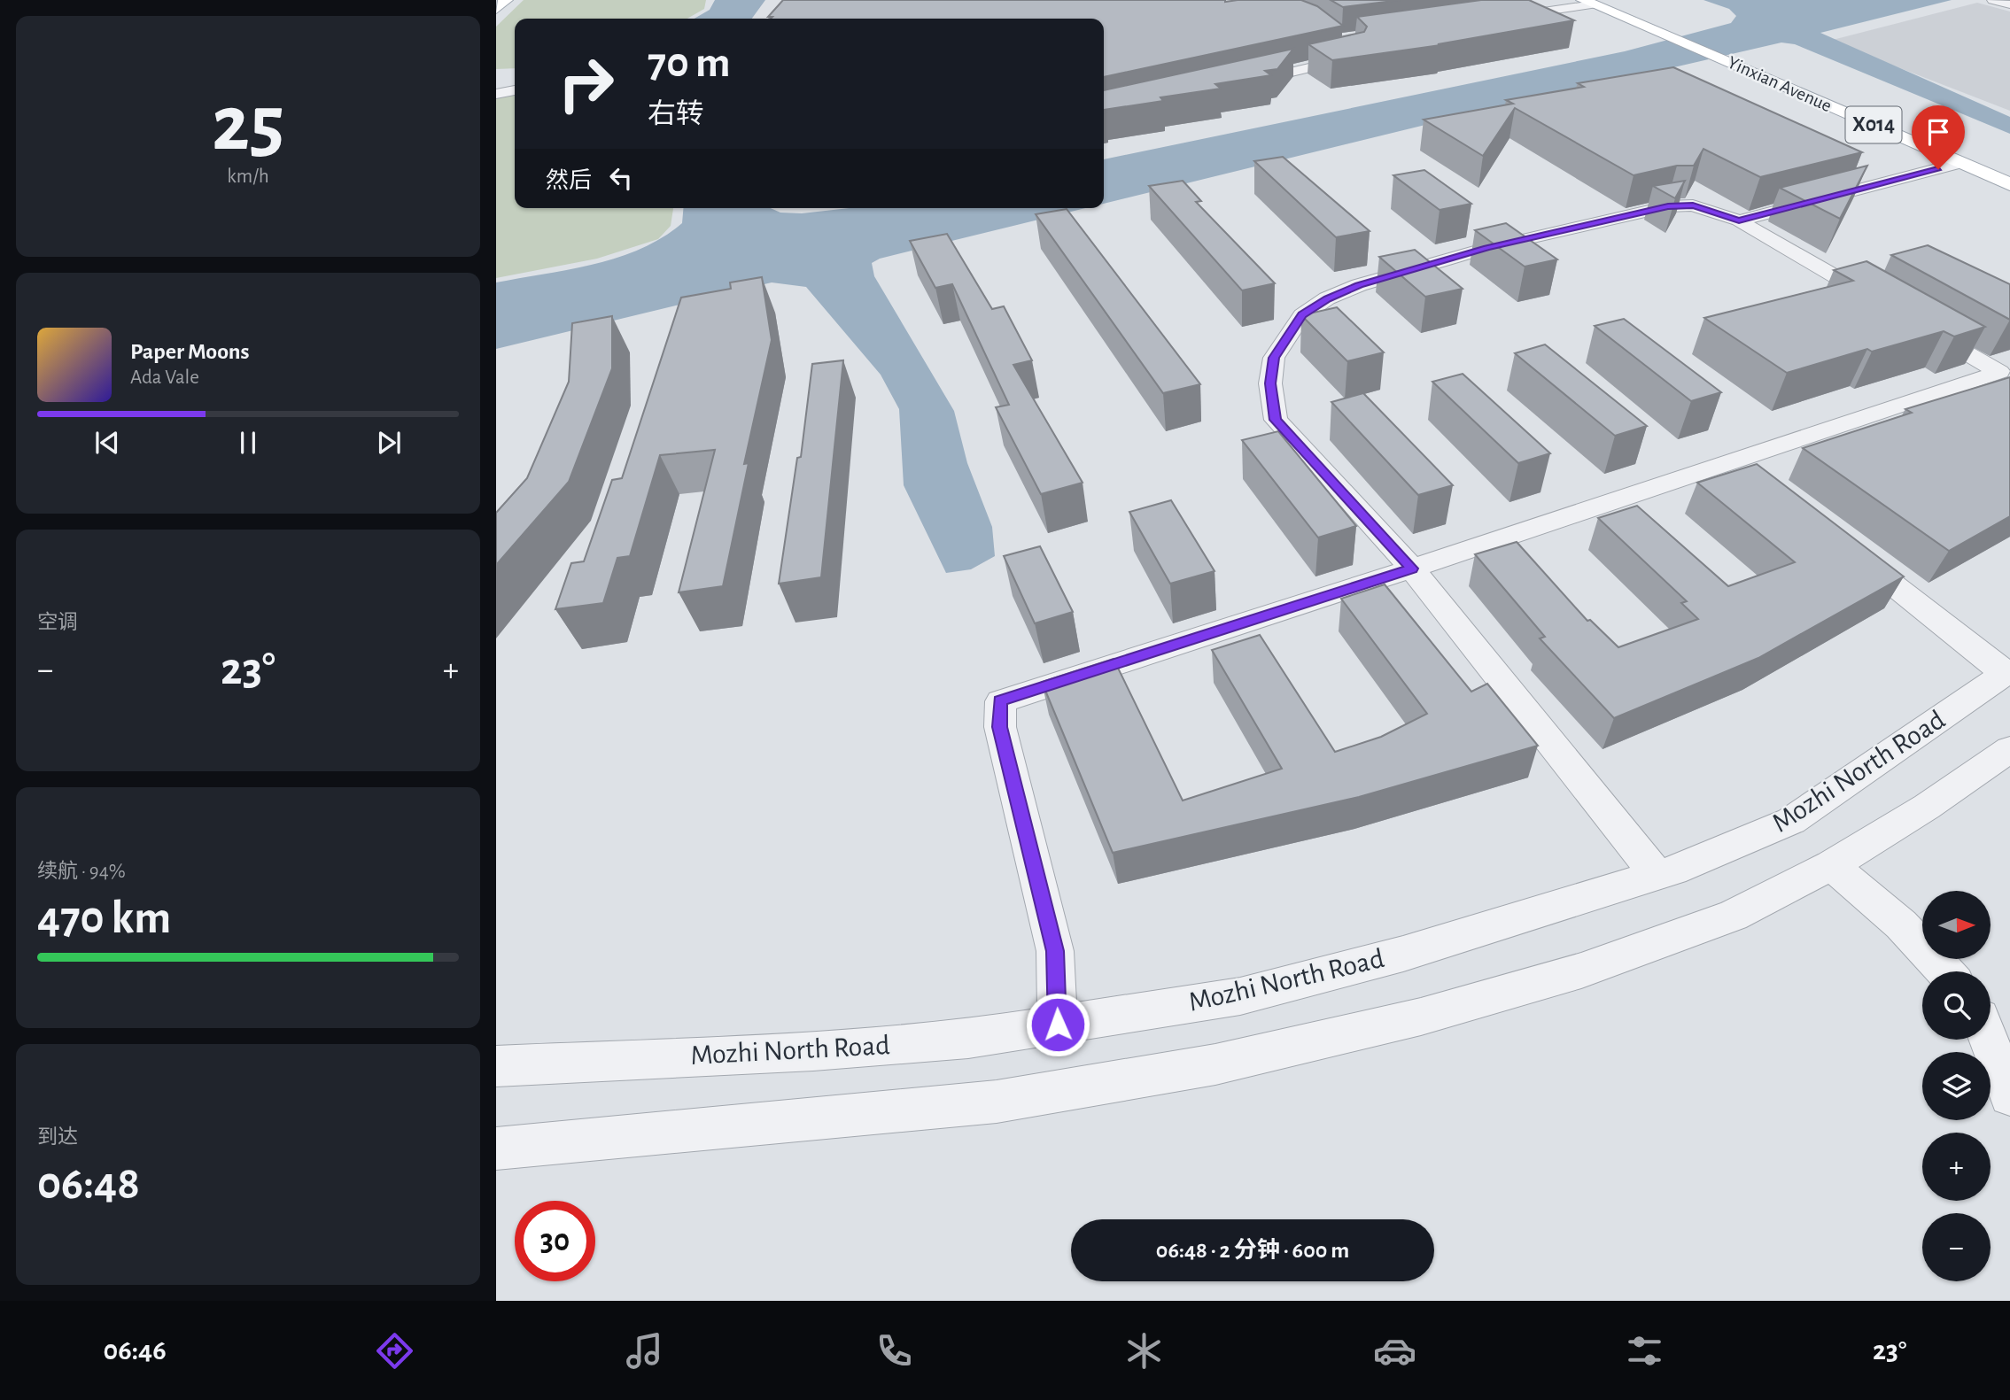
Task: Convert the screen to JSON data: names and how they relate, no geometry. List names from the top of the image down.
{
  "streets": {
    "main road": ["Yinxian Avenue", "X014"],
    "street": ["Mozhi North Road"]
  },
  "north": "right",
  "page": {
    "tile": [
      ["25", "km/h"],
      "空调",
      ["续航 · 94%", "470 km"],
      ["到达", "06:48"]
    ],
    "turn": ["70 m", "右转"],
    "then": "然后",
    "song": ["Paper Moons", "Ada Vale"],
    "heat": ["−", "23°", "+"],
    "map_buttons": ["+", "−"],
    "limit": "30",
    "trip": "06:48 · 2 分钟 · 600 m",
    "tabs": ["06:46", "23°"]
  }
}
